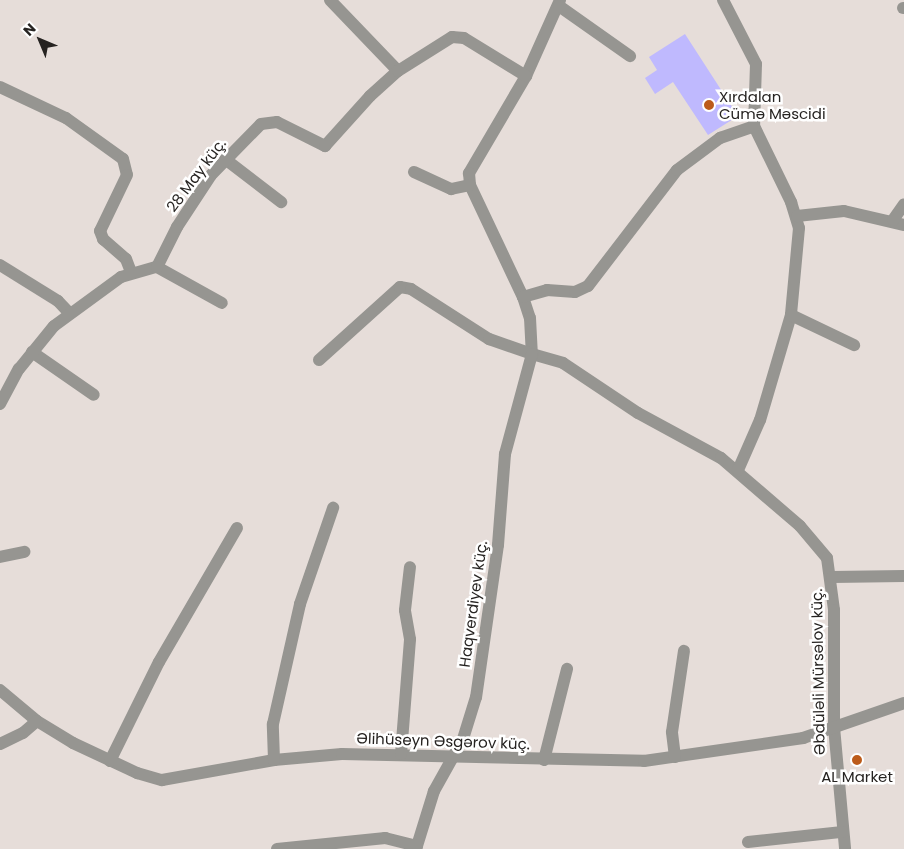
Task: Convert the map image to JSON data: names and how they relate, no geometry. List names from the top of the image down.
{
  "streets": {
    "street": [
      "28 May küç.",
      "Haqverdiyev küç.",
      "Əbdüləli Mürsəlov küç.",
      "Əlihüseyn Əsgərov küç."
    ]
  },
  "crossings": [
    ["Haqverdiyev küç.", "Əbdüləli Mürsəlov küç."],
    ["Haqverdiyev küç.", "Əlihüseyn Əsgərov küç."],
    ["Əbdüləli Mürsəlov küç.", "Əlihüseyn Əsgərov küç."]
  ],
  "places": ["Xırdalan Cümə Məscidi", "AL Market"],
  "north": "top left"
}
